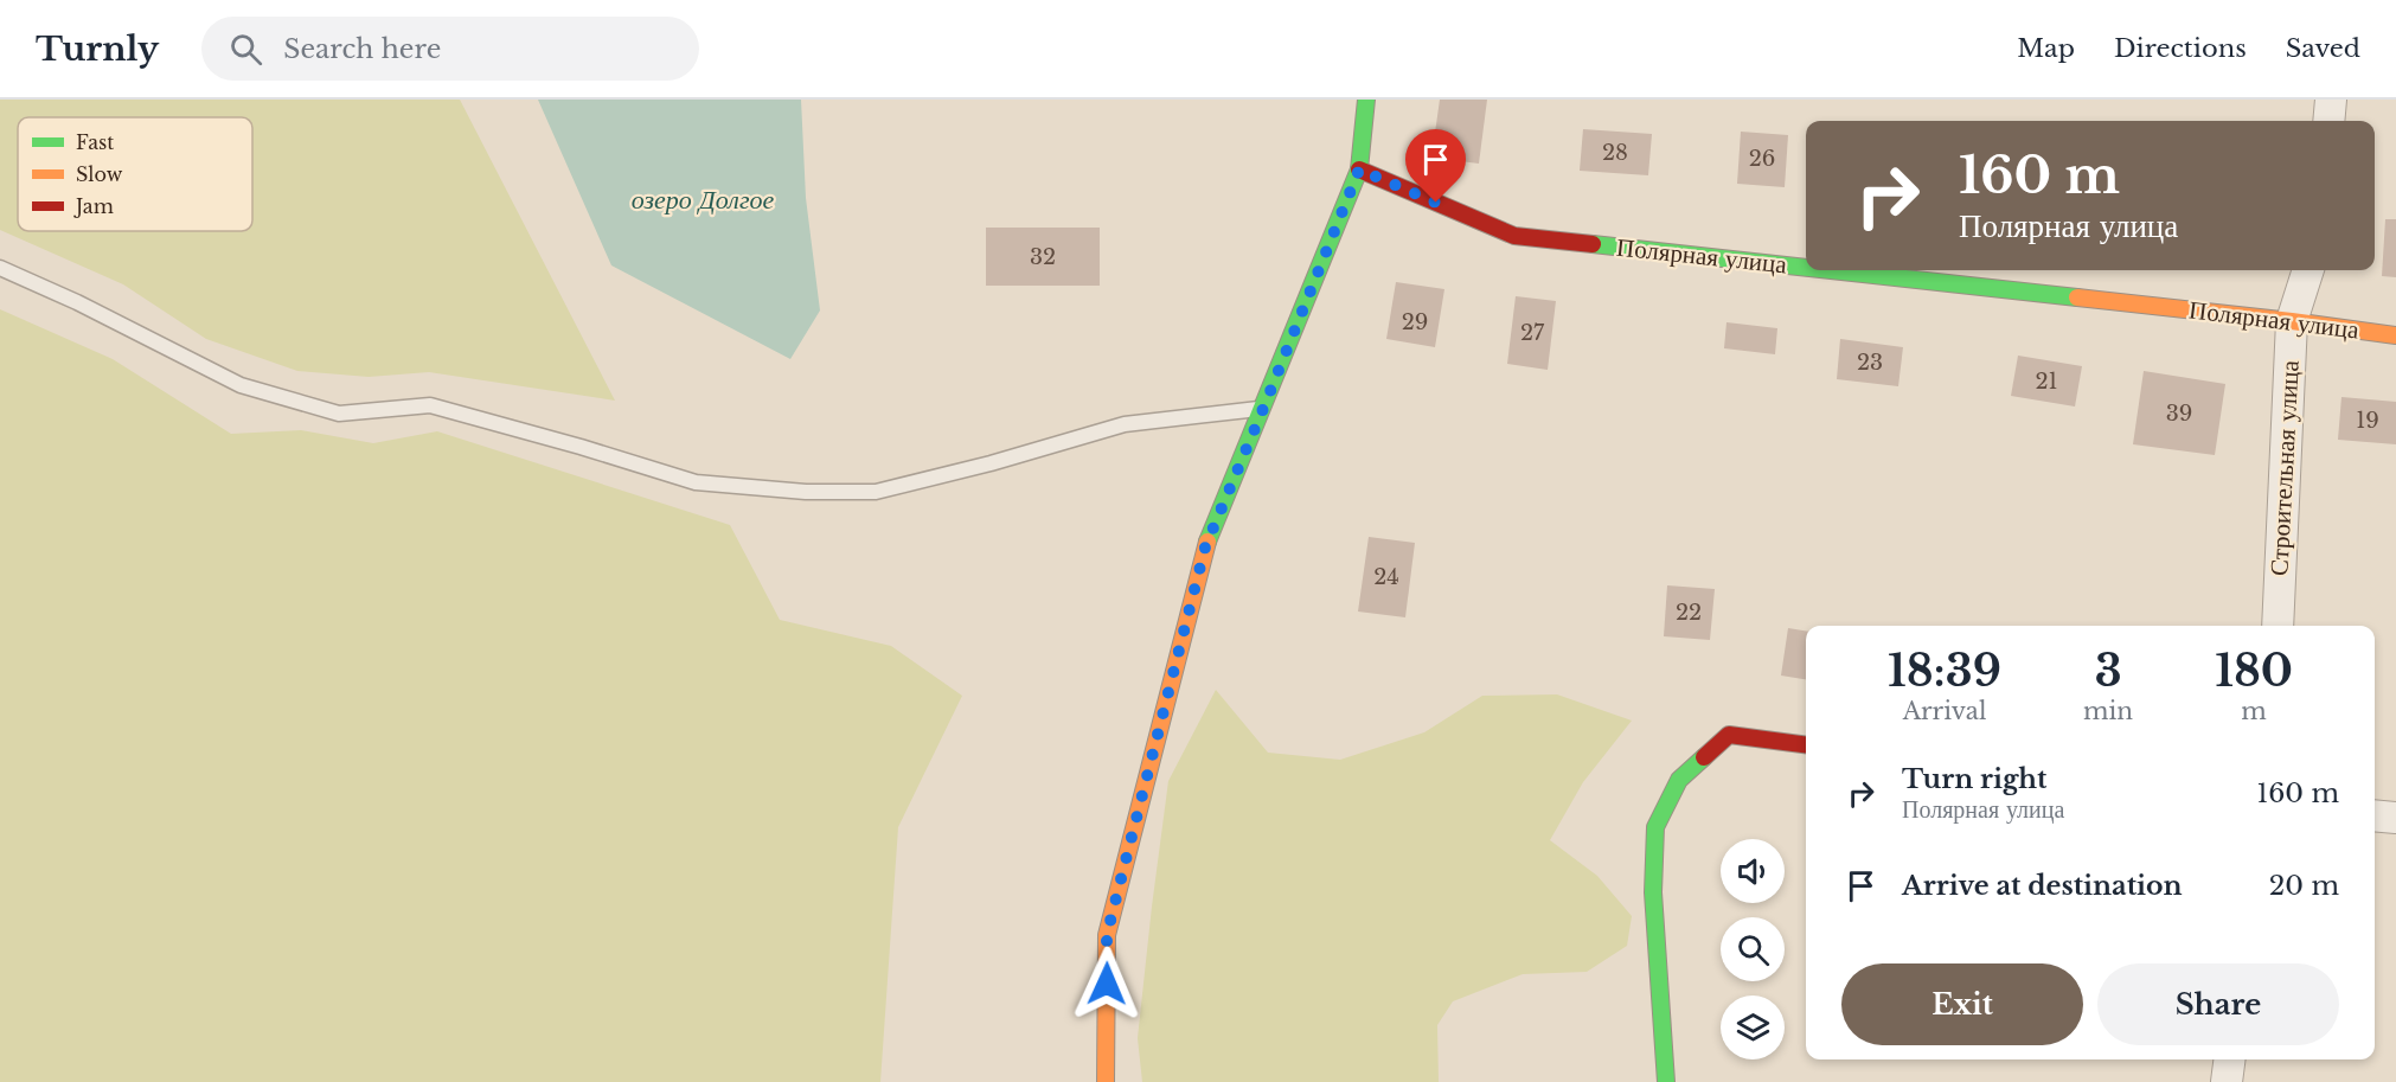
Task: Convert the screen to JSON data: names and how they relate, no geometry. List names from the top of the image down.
{
  "streets": {
    "street": ["Полярная улица", "Строительная улица"]
  },
  "crossings": [
    ["Полярная улица", "Строительная улица"]
  ],
  "water": ["озеро Долгое"],
  "house_numbers": [
    "28",
    "26",
    "32",
    "29",
    "27",
    "23",
    "21",
    "39",
    "19",
    "24",
    "22"
  ],
  "legend": ["Fast", "Slow", "Jam"],
  "page": {
    "header": "Turnly",
    "search": "Search here",
    "nav": ["Map", "Directions", "Saved"],
    "turn": ["160 m", "Полярная улица"],
    "eta": [
      "18:39",
      "Arrival",
      "3",
      "min",
      "180",
      "m"
    ],
    "list": [
      {
        "name": "Turn right",
        "note": "Полярная улица",
        "value": "160 m"
      },
      {
        "name": "Arrive at destination",
        "value": "20 m"
      }
    ],
    "buttons": ["Exit", "Share"]
  }
}
